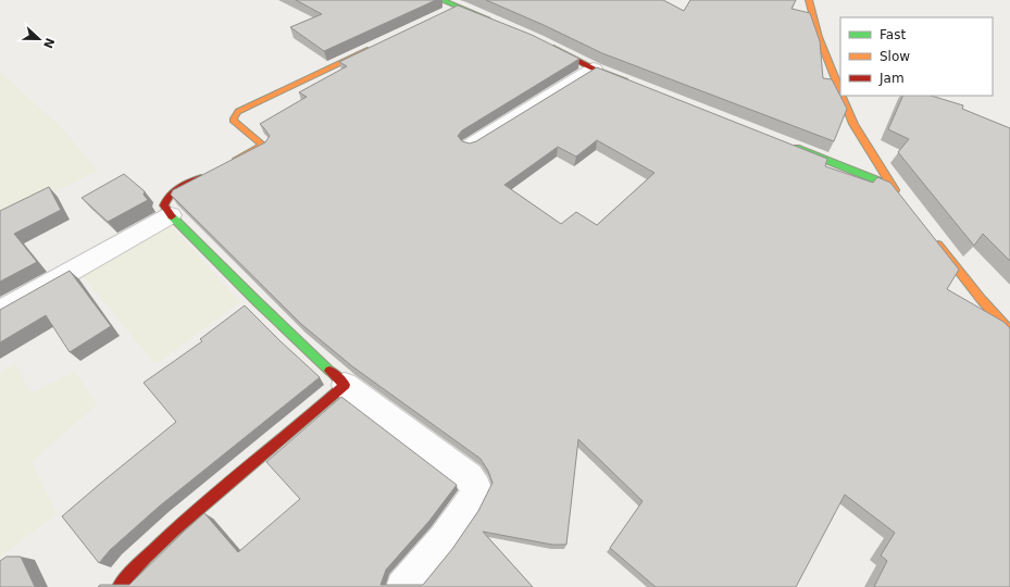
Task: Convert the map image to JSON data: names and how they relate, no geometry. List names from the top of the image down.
{
  "legend": ["Fast", "Slow", "Jam"],
  "north": "right"
}
